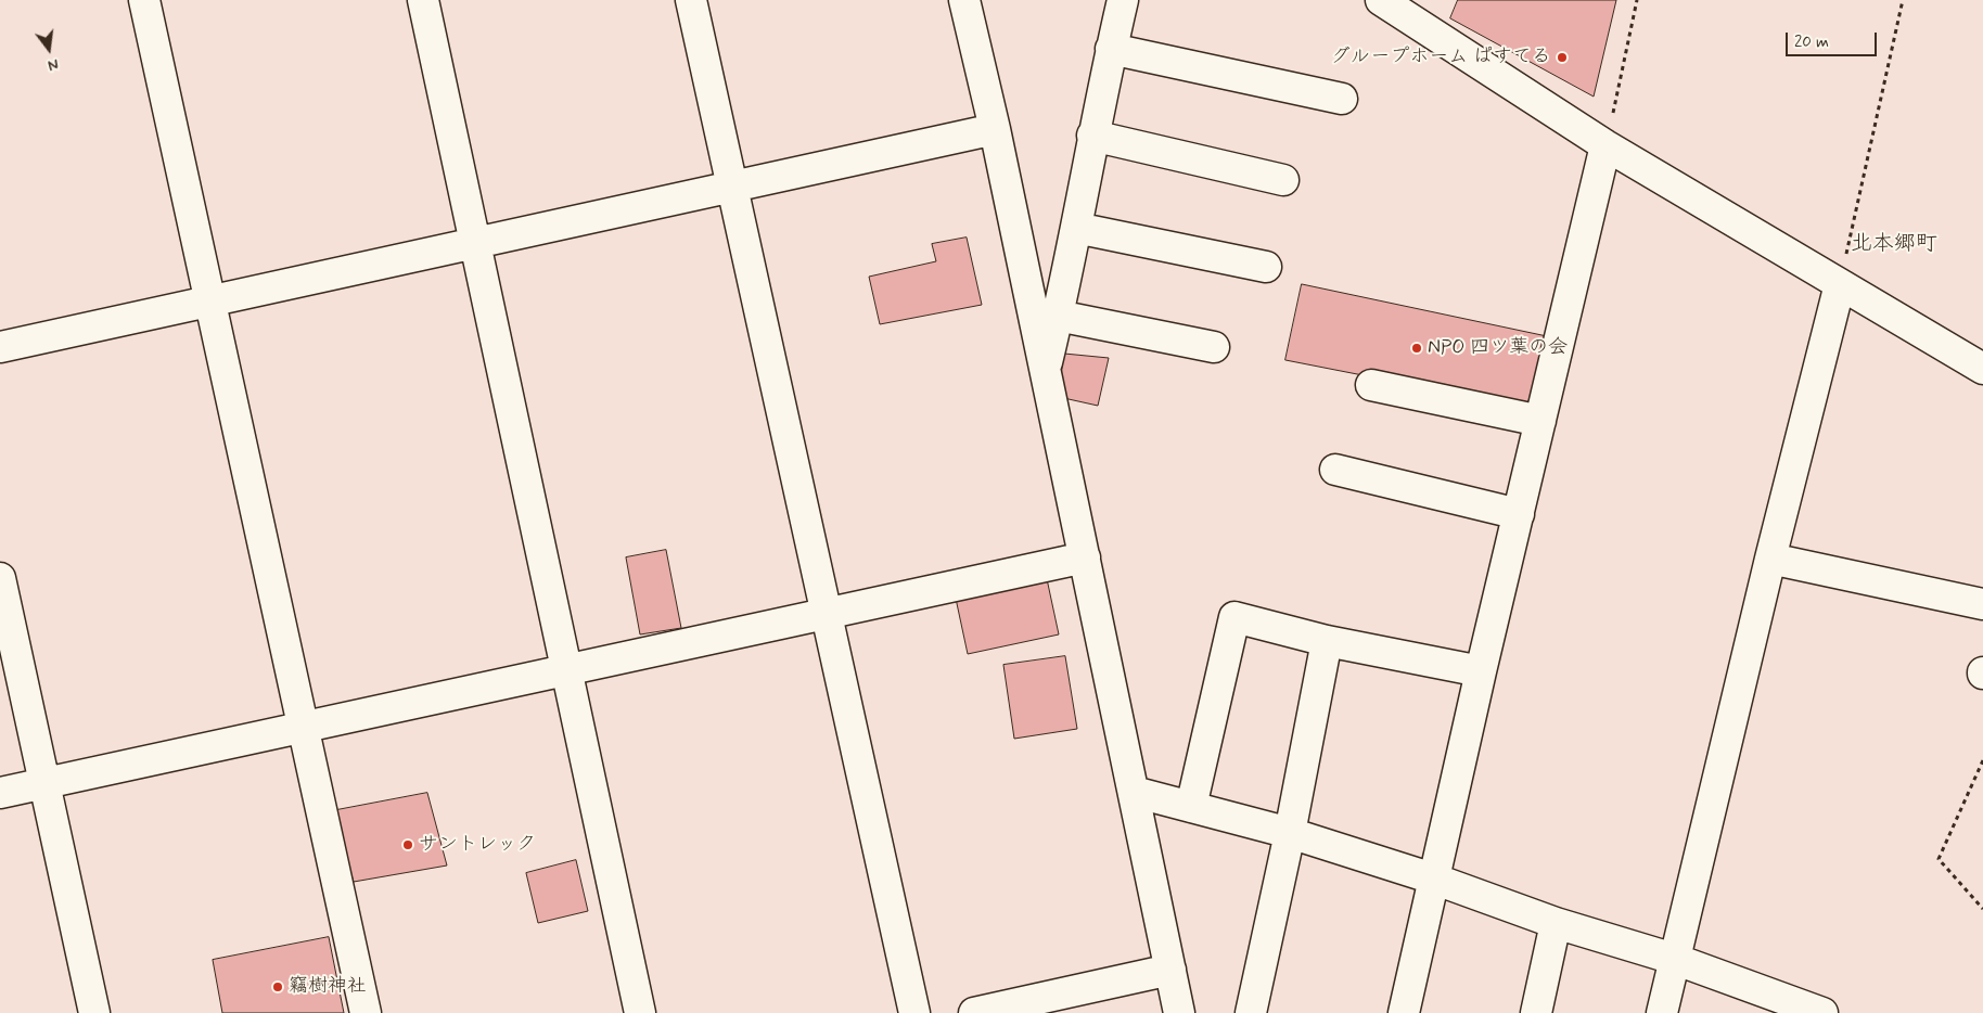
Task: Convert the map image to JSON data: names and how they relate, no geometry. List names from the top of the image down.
{
  "districts": ["北本郷町"],
  "places": [
    "グループホーム ぱすてる",
    "NPO 四ツ葉の会",
    "サントレック",
    "竊樹神社"
  ],
  "scale_bar": "20 m",
  "north": "bottom"
}
